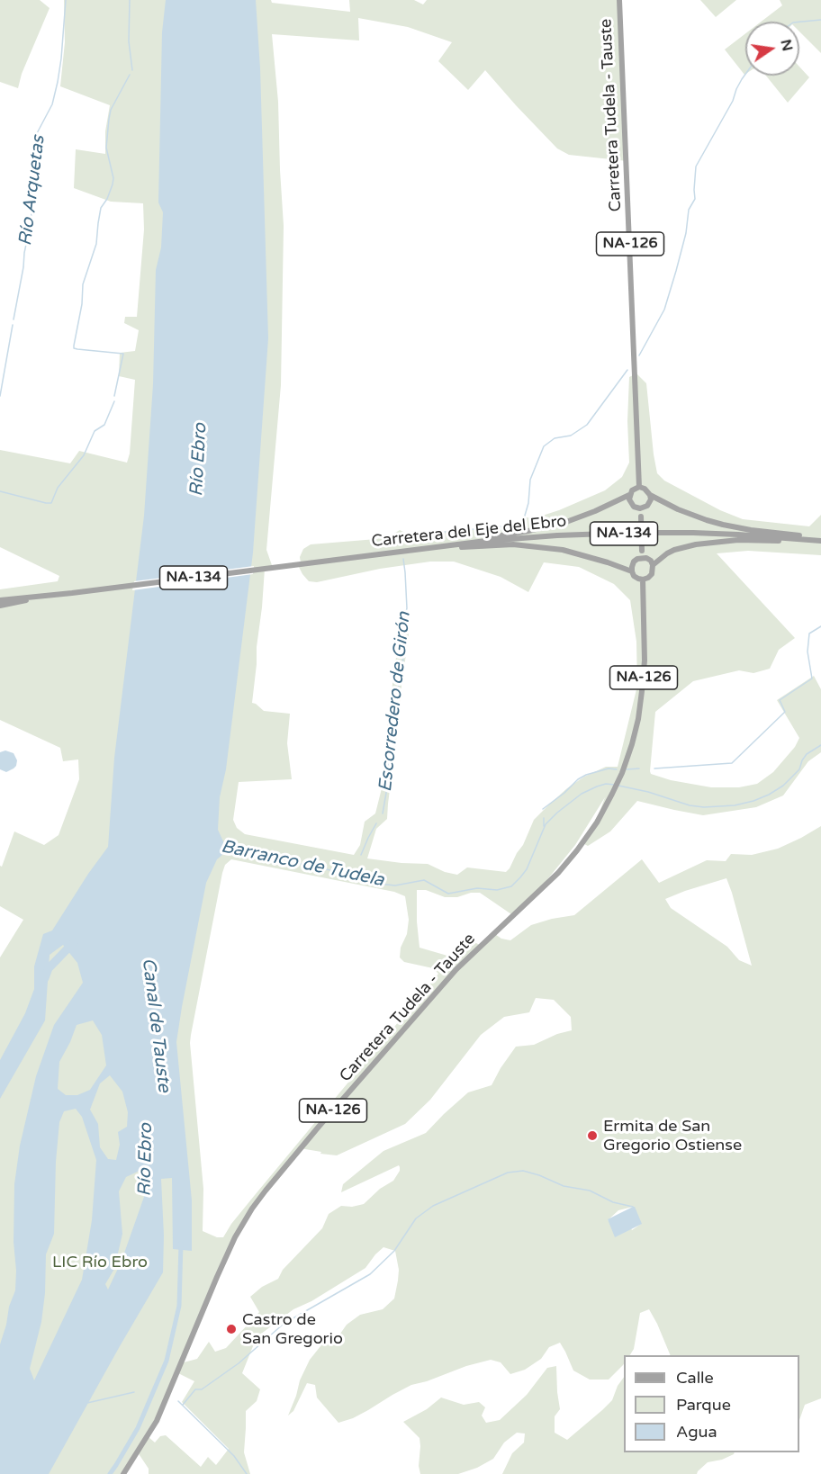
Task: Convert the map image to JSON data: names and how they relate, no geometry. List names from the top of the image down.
{
  "streets": {
    "main road": [
      "Carretera Tudela - Tauste",
      "NA-126",
      "Carretera del Eje del Ebro",
      "NA-134"
    ]
  },
  "crossings": [
    ["Carretera del Eje del Ebro", "NA-134"]
  ],
  "water": [
    "Río Arquetas",
    "Río Ebro",
    "Escorredero de Girón",
    "Barranco de Tudela",
    "Canal de Tauste"
  ],
  "parks": ["LIC Río Ebro"],
  "places": ["Ermita de San Gregorio Ostiense", "Castro de San Gregorio"],
  "legend": ["Calle", "Parque", "Agua"],
  "north": "right"
}
